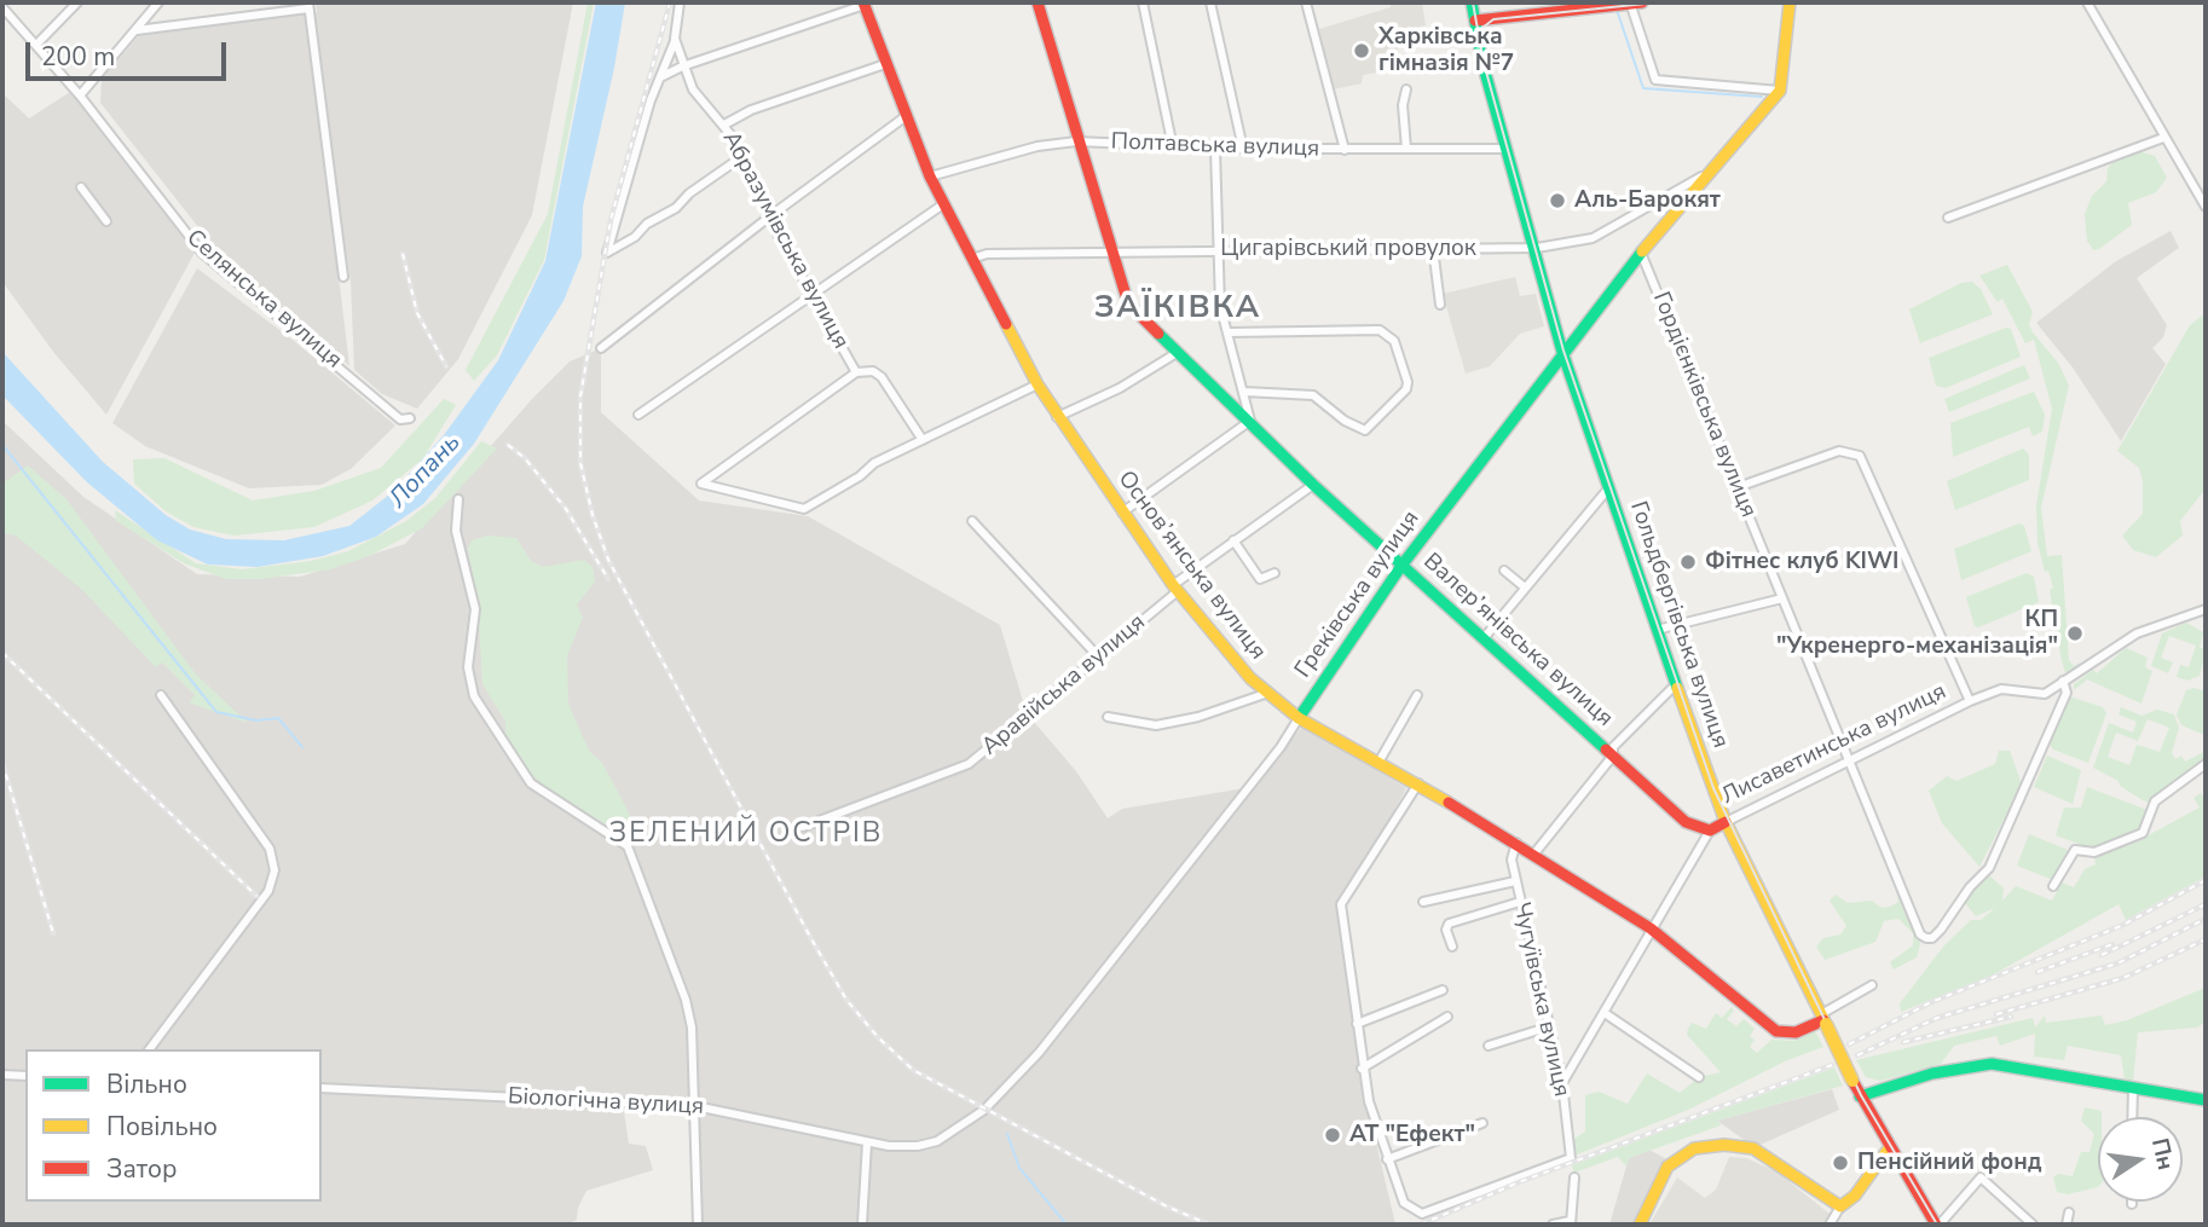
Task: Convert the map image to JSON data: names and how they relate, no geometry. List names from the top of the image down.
{
  "streets": {
    "street": [
      "Полтавська вулиця",
      "Абразумівська вулиця",
      "Цигарівський провулок",
      "Селянська вулиця",
      "Гордієнківська вулиця",
      "Основ’янська вулиця",
      "Греківська вулиця",
      "Гольдбергівська вулиця",
      "Валер’янівська вулиця",
      "Аравійська вулиця",
      "Лисаветинська вулиця",
      "Чугуївська вулиця",
      "Біологічна вулиця"
    ]
  },
  "crossings": [
    ["Полтавська вулиця", "Основ’янська вулиця"],
    ["Полтавська вулиця", "Гольдбергівська вулиця"],
    ["Полтавська вулиця", "Валер’янівська вулиця"],
    ["Цигарівський провулок", "Основ’янська вулиця"],
    ["Цигарівський провулок", "Греківська вулиця"],
    ["Цигарівський провулок", "Гольдбергівська вулиця"],
    ["Цигарівський провулок", "Валер’янівська вулиця"],
    ["Гордієнківська вулиця", "Греківська вулиця"],
    ["Гордієнківська вулиця", "Лисаветинська вулиця"],
    ["Основ’янська вулиця", "Греківська вулиця"],
    ["Основ’янська вулиця", "Гольдбергівська вулиця"],
    ["Основ’янська вулиця", "Аравійська вулиця"],
    ["Основ’янська вулиця", "Лисаветинська вулиця"],
    ["Основ’янська вулиця", "Чугуївська вулиця"],
    ["Греківська вулиця", "Гольдбергівська вулиця"],
    ["Греківська вулиця", "Валер’янівська вулиця"],
    ["Греківська вулиця", "Біологічна вулиця"],
    ["Гольдбергівська вулиця", "Лисаветинська вулиця"],
    ["Валер’янівська вулиця", "Аравійська вулиця"],
    ["Валер’янівська вулиця", "Лисаветинська вулиця"],
    ["Лисаветинська вулиця", "Чугуївська вулиця"]
  ],
  "districts": ["ЗАЇКІВКА", "ЗЕЛЕНИЙ ОСТРІВ"],
  "water": ["Лопань"],
  "places": [
    "Харківська гімназія №7",
    "Аль-Барокят",
    "Фітнес клуб KIWI",
    "КП \"Укренерго-механізація\"",
    "АТ \"Ефект\"",
    "Пенсійний фонд"
  ],
  "legend": ["Вільно", "Повільно", "Затор"],
  "scale_bar": "200 m",
  "north": "right"
}
